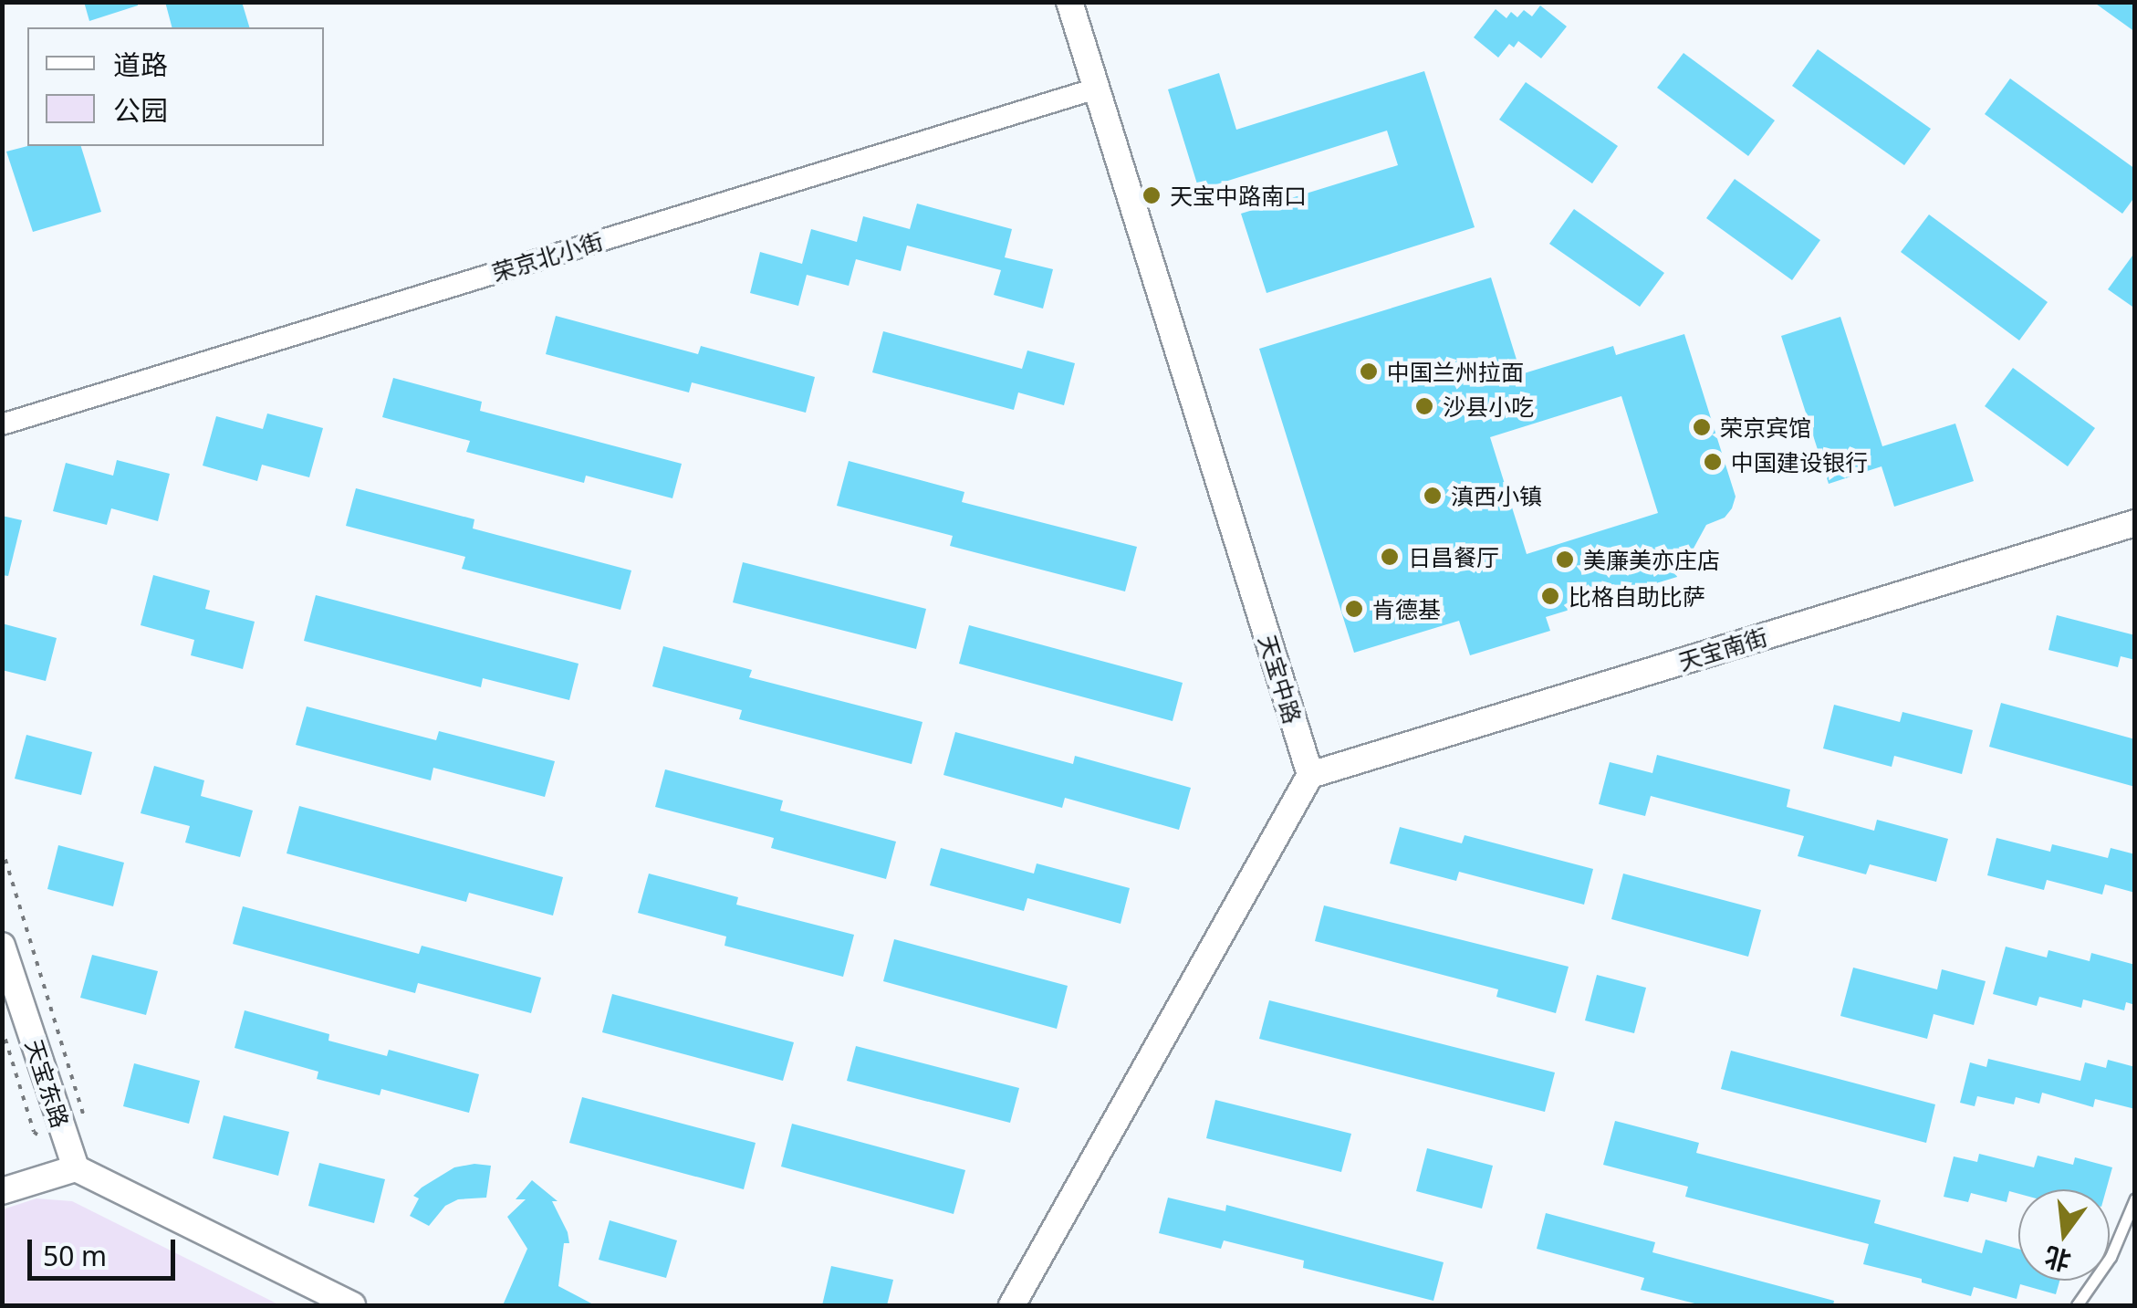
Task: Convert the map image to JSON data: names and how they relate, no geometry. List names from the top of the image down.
{
  "streets": {
    "street": [
      "荣京北小街",
      "天宝南街",
      "天宝中路",
      "天宝东路"
    ]
  },
  "crossings": [
    ["荣京北小街", "天宝中路"],
    ["天宝南街", "天宝中路"]
  ],
  "places": [
    "天宝中路南口",
    "中国兰州拉面",
    "沙县小吃",
    "荣京宾馆",
    "中国建设银行",
    "滇西小镇",
    "日昌餐厅",
    "美廉美亦庄店",
    "比格自助比萨",
    "肯德基"
  ],
  "legend": ["道路", "公园"],
  "scale_bar": "50 m",
  "north": "bottom"
}
